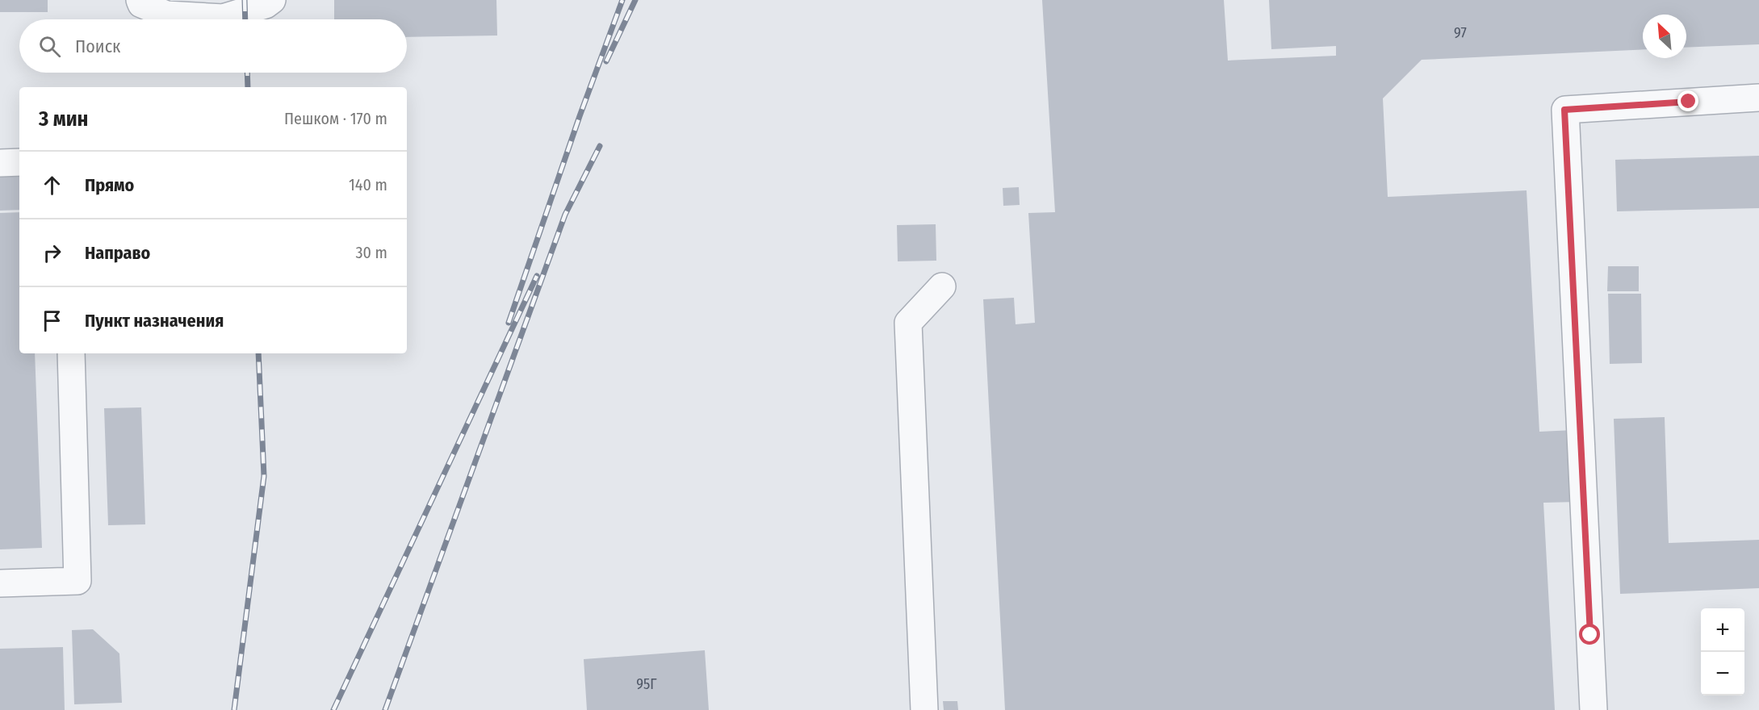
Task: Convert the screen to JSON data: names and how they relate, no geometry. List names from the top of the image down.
{
  "house_numbers": ["97", "95Г"],
  "north": "top left",
  "page": {
    "search": "Поиск",
    "heading": ["3 мин", "Пешком · 170 m"],
    "list": [
      ["Прямо", "140 m"],
      ["Направо", "30 m"],
      "Пункт назначения"
    ],
    "map_buttons": ["+", "−"]
  }
}
